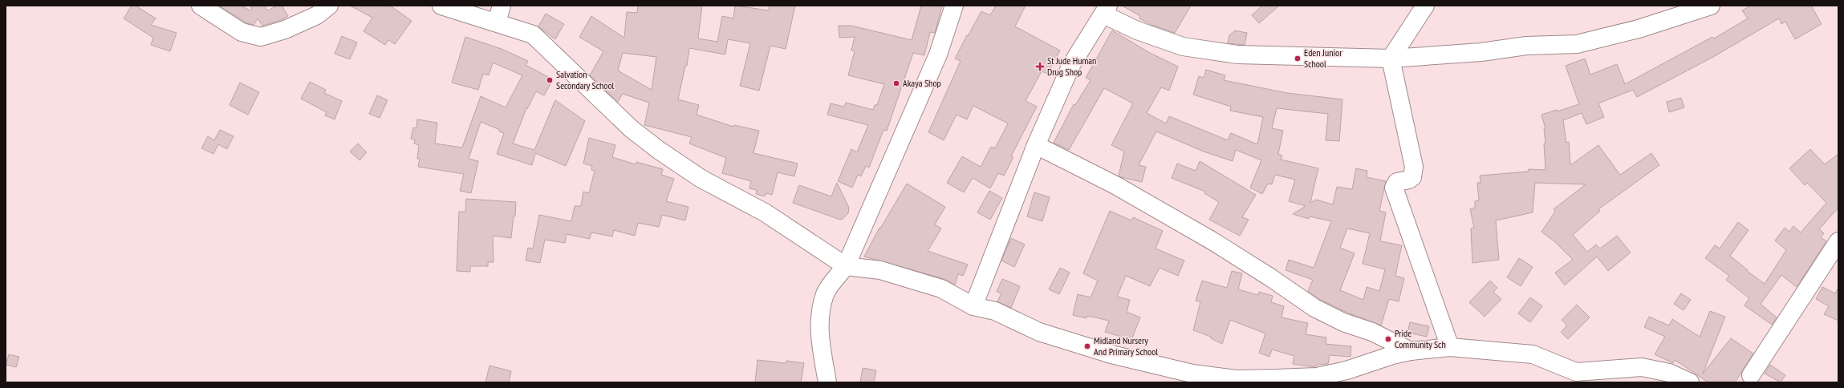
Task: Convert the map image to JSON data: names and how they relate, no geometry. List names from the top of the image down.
{
  "places": {
    "other": [
      "Eden Junior School",
      "Salvation Secondary School",
      "Akaya Shop",
      "Pride Community Sch",
      "Midland Nursery And Primary School"
    ],
    "health": ["St Jude Human Drug Shop"]
  }
}
